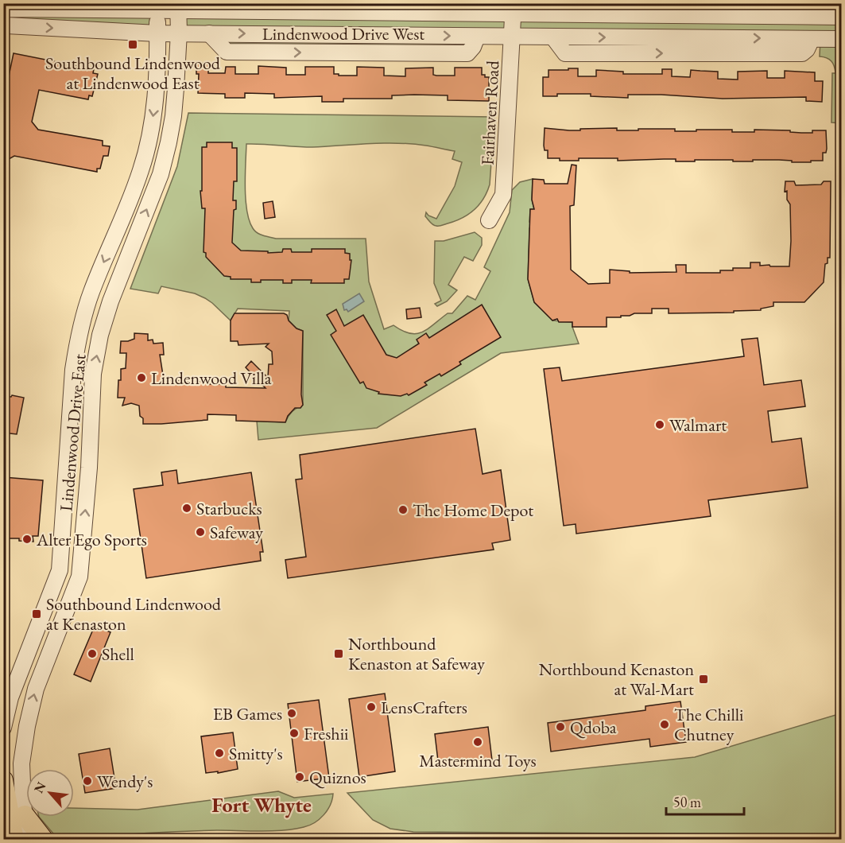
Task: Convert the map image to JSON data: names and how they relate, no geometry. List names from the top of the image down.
{
  "streets": {
    "street": ["Lindenwood Drive West", "Fairhaven Road", "Lindenwood Drive East"]
  },
  "crossings": [
    ["Lindenwood Drive West", "Fairhaven Road"],
    ["Lindenwood Drive West", "Lindenwood Drive East"]
  ],
  "districts": ["Fort Whyte"],
  "places": {
    "transit": [
      "Southbound Lindenwood at Lindenwood East",
      "Southbound Lindenwood at Kenaston",
      "Northbound Kenaston at Safeway",
      "Northbound Kenaston at Wal-Mart"
    ],
    "other": [
      "Lindenwood Villa",
      "Walmart",
      "Starbucks",
      "The Home Depot",
      "Safeway",
      "Alter Ego Sports",
      "Shell",
      "LensCrafters",
      "EB Games",
      "The Chilli Chutney",
      "Qdoba",
      "Freshii",
      "Mastermind Toys",
      "Smitty's",
      "Quiznos",
      "Wendy's"
    ]
  },
  "scale_bar": "50 m",
  "north": "top left"
}
